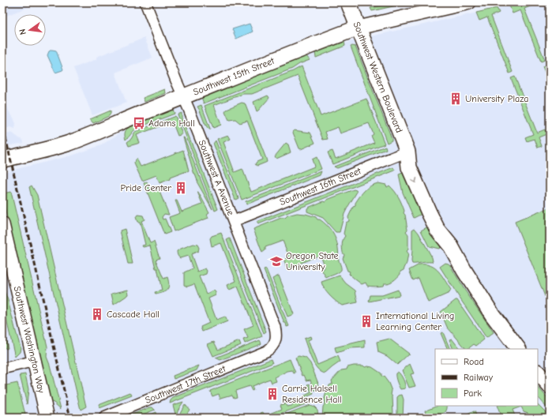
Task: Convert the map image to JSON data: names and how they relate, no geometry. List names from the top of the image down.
{
  "streets": {
    "main road": ["Southwest 15th Street", "Southwest Western Boulevard"],
    "street": [
      "Southwest A Avenue",
      "Southwest 16th Street",
      "Southwest Washington Way",
      "Southwest 17th Street"
    ]
  },
  "crossings": [
    ["Southwest 15th Street", "Southwest Western Boulevard"],
    ["Southwest 15th Street", "Southwest A Avenue"],
    ["Southwest Western Boulevard", "Southwest 16th Street"],
    ["Southwest A Avenue", "Southwest 16th Street"],
    ["Southwest A Avenue", "Southwest 17th Street"]
  ],
  "places": {
    "building": [
      "University Plaza",
      "Pride Center",
      "Cascade Hall",
      "International Living Learning Center",
      "Carrie Halsell Residence Hall"
    ],
    "bus stop": ["Adams Hall"],
    "school or university": ["Oregon State University"]
  },
  "legend": ["Road", "Railway", "Park"],
  "north": "left"
}
